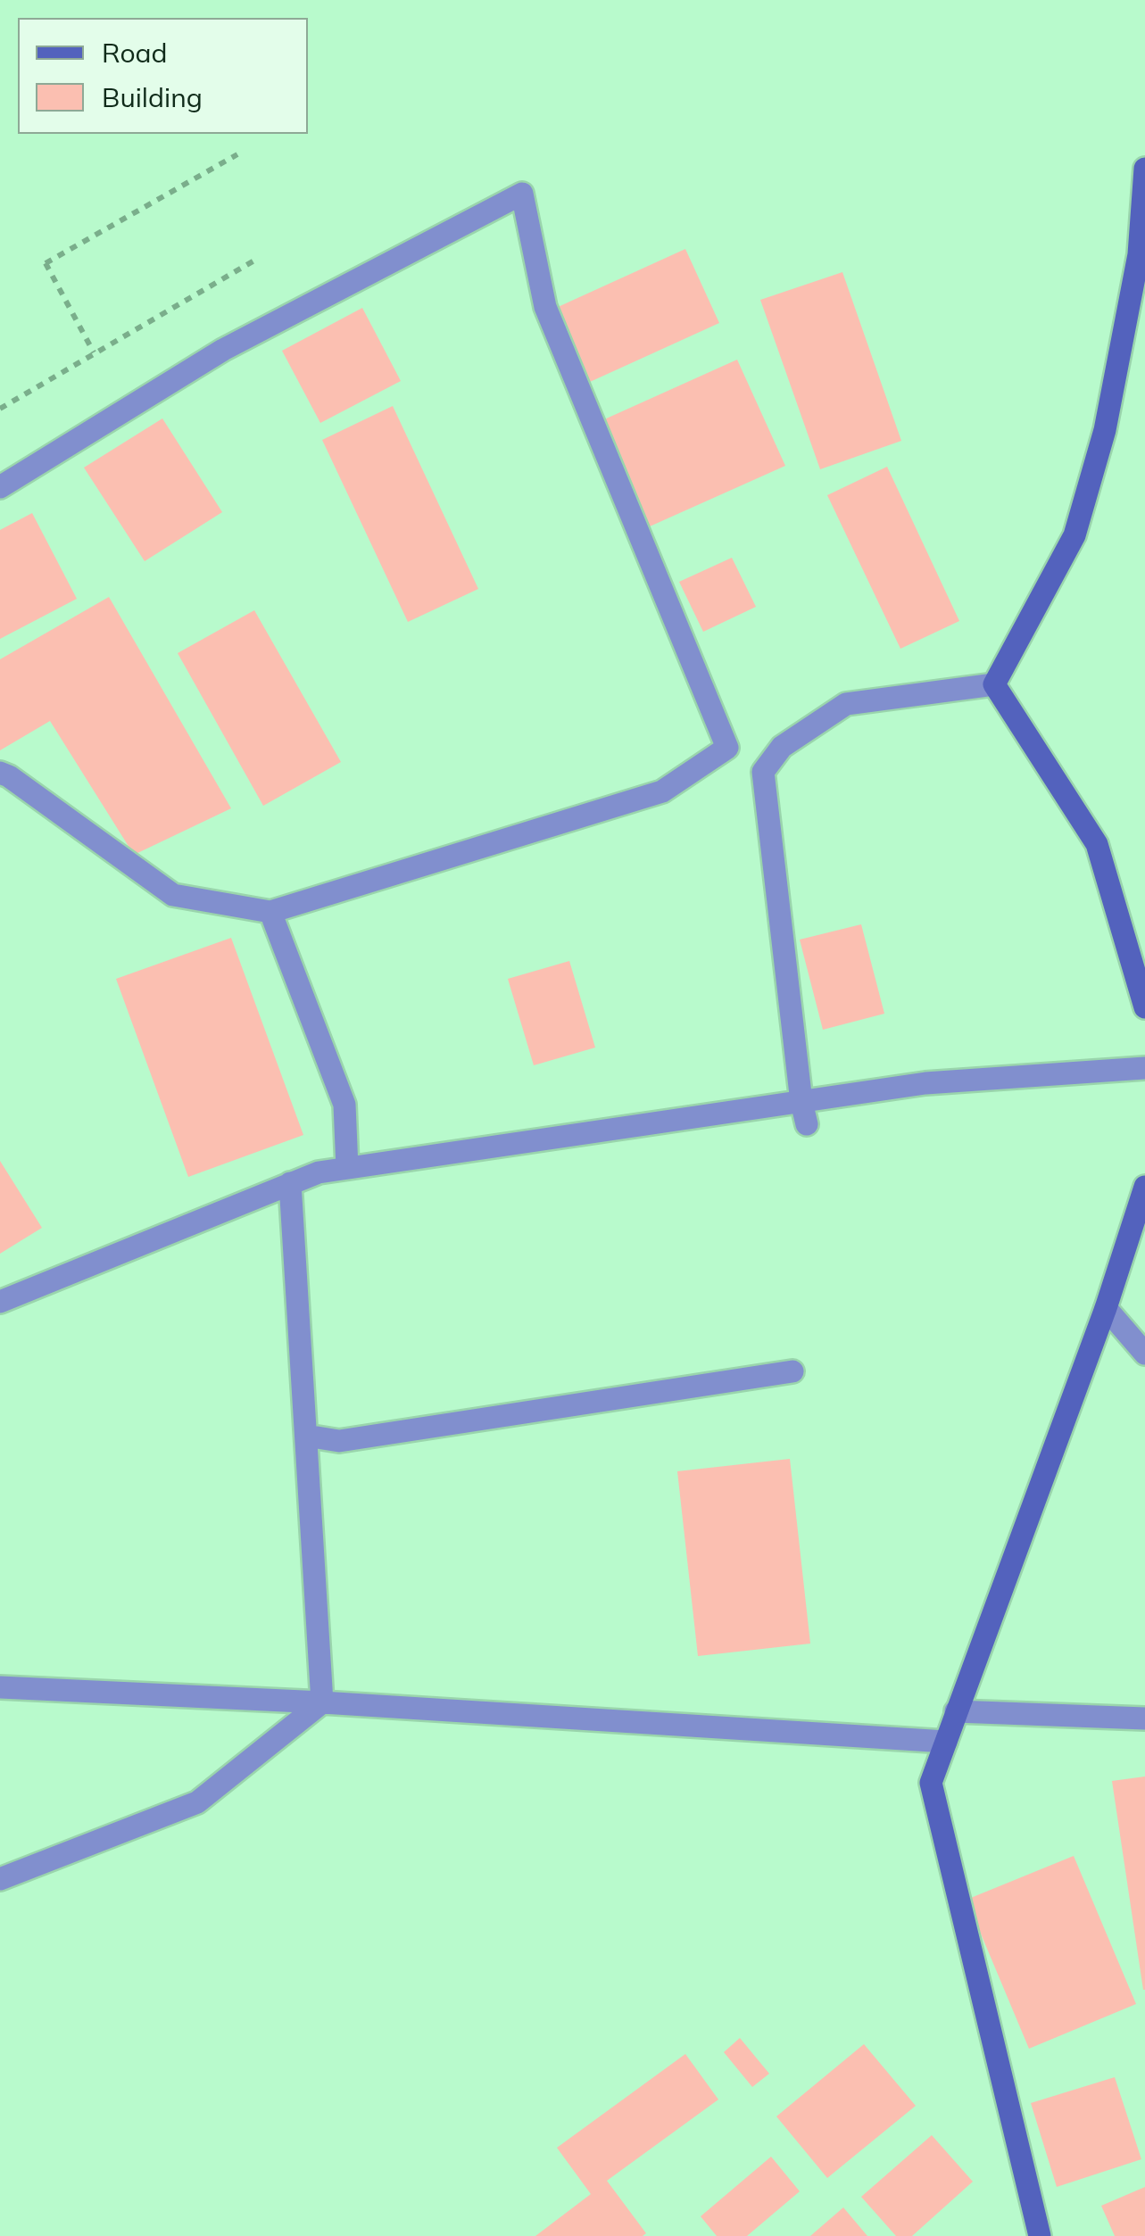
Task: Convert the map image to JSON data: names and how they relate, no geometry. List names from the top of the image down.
{
  "legend": ["Road", "Building"]
}
